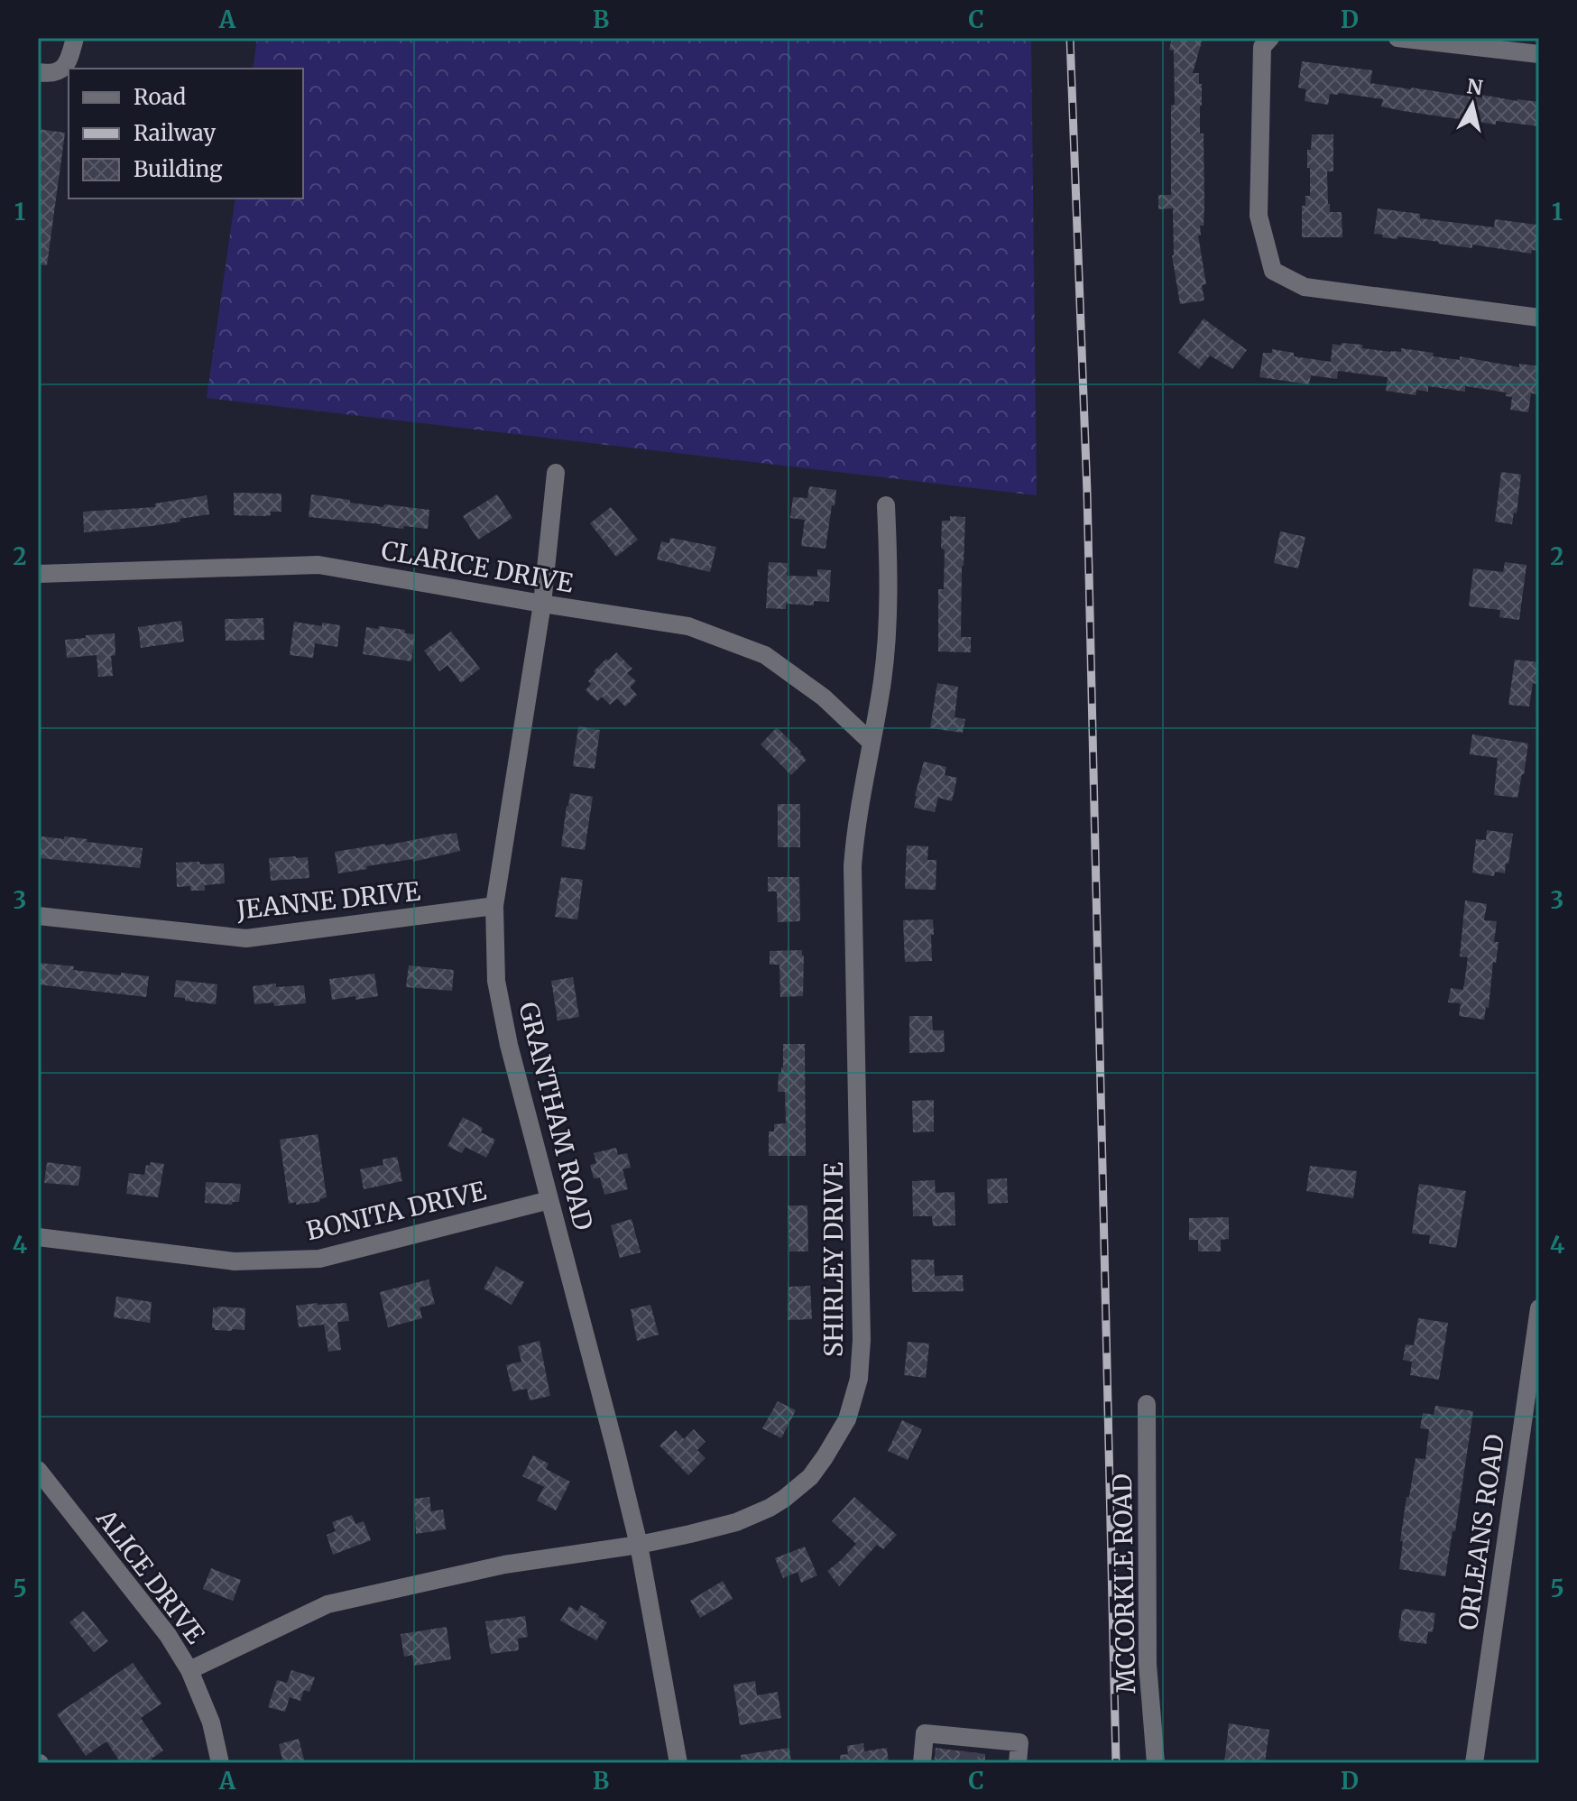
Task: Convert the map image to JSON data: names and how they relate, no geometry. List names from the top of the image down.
{
  "streets": {
    "street": [
      "CLARICE DRIVE",
      "JEANNE DRIVE",
      "GRANTHAM ROAD",
      "BONITA DRIVE",
      "SHIRLEY DRIVE",
      "ORLEANS ROAD",
      "ALICE DRIVE",
      "MCCORKLE ROAD"
    ]
  },
  "crossings": [
    ["CLARICE DRIVE", "GRANTHAM ROAD"],
    ["CLARICE DRIVE", "SHIRLEY DRIVE"],
    ["JEANNE DRIVE", "GRANTHAM ROAD"],
    ["GRANTHAM ROAD", "BONITA DRIVE"],
    ["GRANTHAM ROAD", "SHIRLEY DRIVE"],
    ["SHIRLEY DRIVE", "ALICE DRIVE"]
  ],
  "legend": ["Road", "Railway", "Building"],
  "north": "top",
  "grid": {
    "columns": [
      "A",
      "B",
      "C",
      "D"
    ],
    "rows": [
      "1",
      "2",
      "3",
      "4",
      "5"
    ]
  }
}
